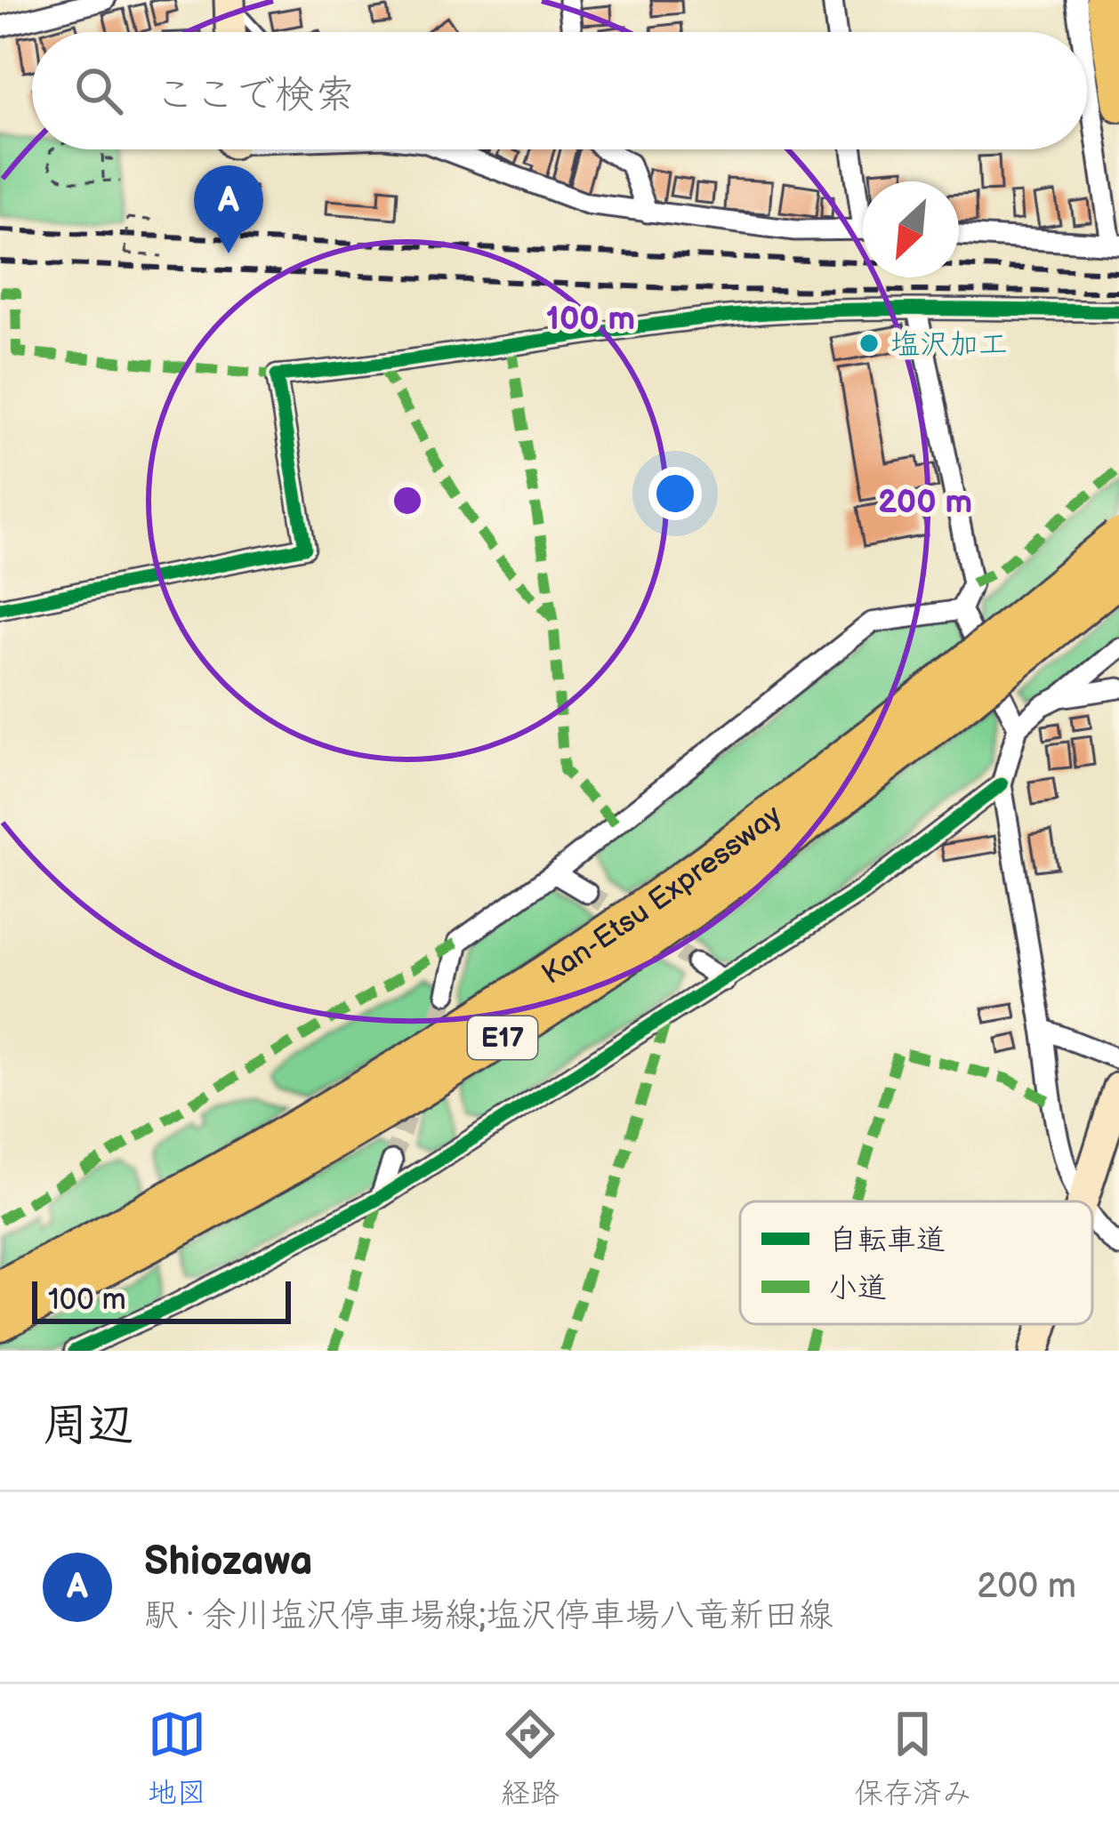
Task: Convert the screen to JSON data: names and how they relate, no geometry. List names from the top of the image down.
{
  "streets": {
    "highway": ["Kan-Etsu Expressway", "E17"]
  },
  "places": ["塩沢加工"],
  "legend": ["自転車道", "小道"],
  "scale_bar": "100 m",
  "north": "bottom left",
  "page": {
    "search": "ここで検索",
    "pins": "A",
    "scale": "100 m",
    "heading": "周辺",
    "list": [
      {
        "mark": "A",
        "name": "Shiozawa",
        "note": "駅 · 余川塩沢停車場線;塩沢停車場八竜新田線",
        "value": "200 m"
      }
    ],
    "nav": ["地図", "経路", "保存済み"]
  },
  "rings": ["100 m", "200 m"]
}
